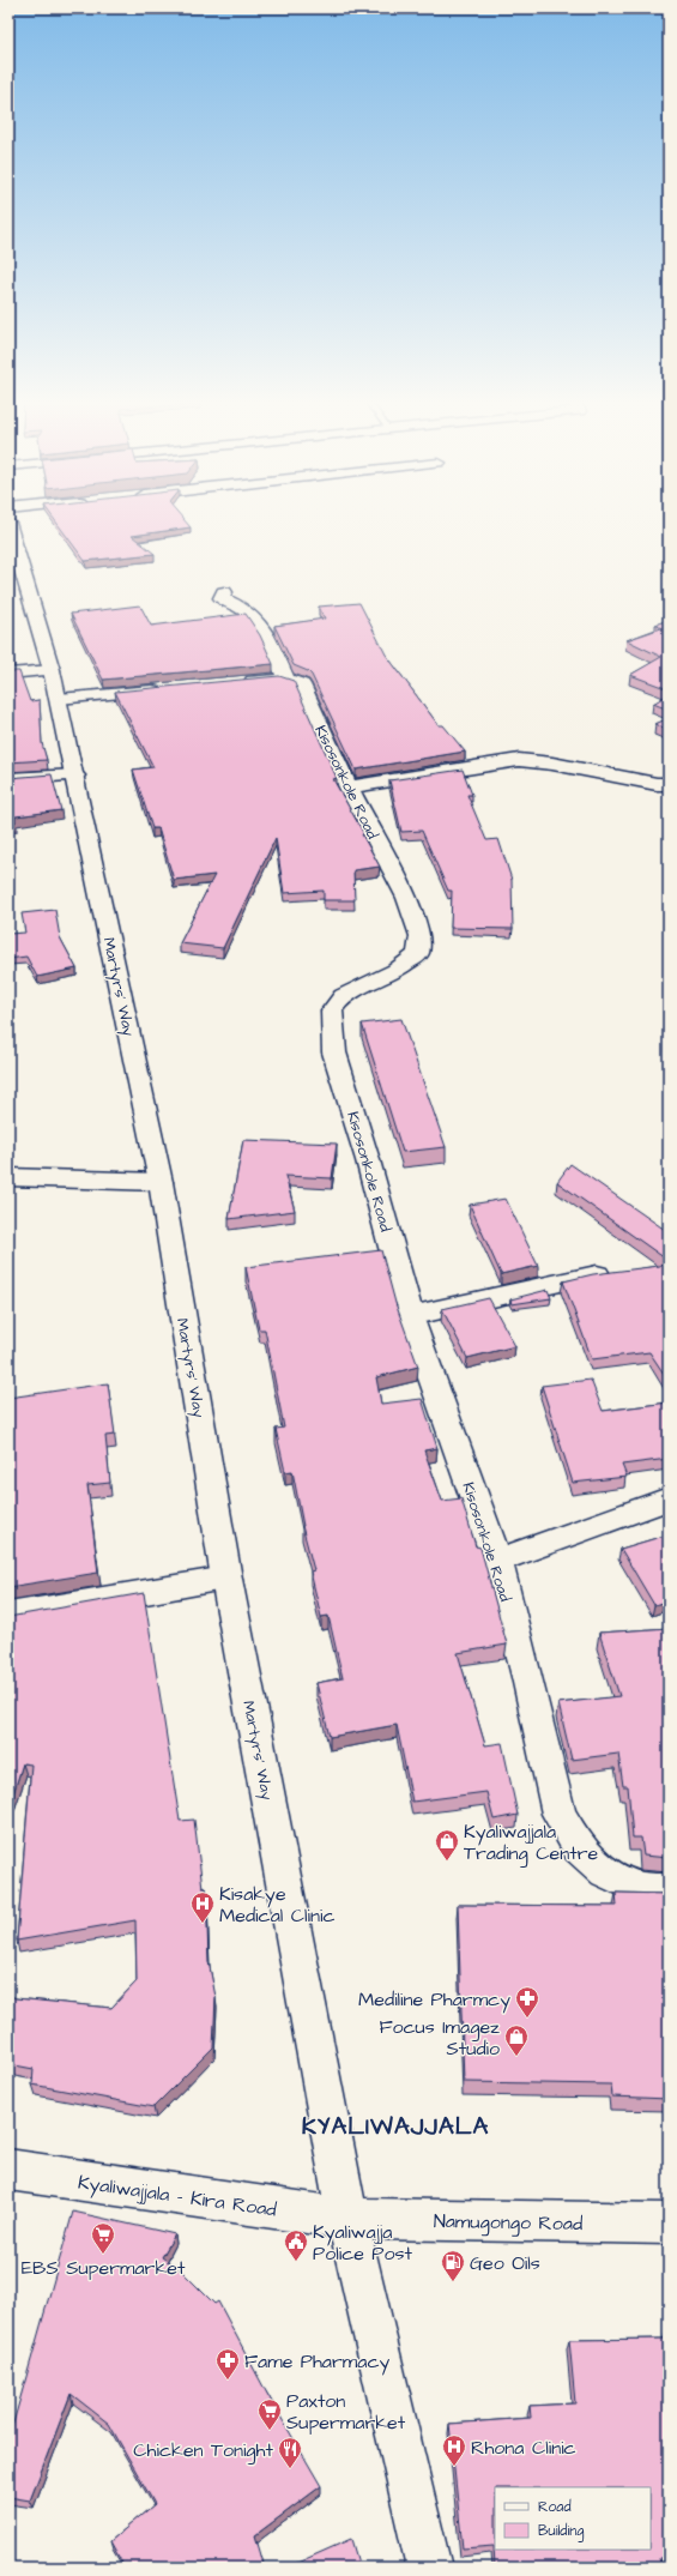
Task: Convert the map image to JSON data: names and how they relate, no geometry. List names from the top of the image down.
{
  "streets": {
    "street": [
      "Kisosonkole Road",
      "Martyrs' Way",
      "Kyaliwajjala - Kira Road",
      "Namugongo Road"
    ]
  },
  "crossings": [
    ["Martyrs' Way", "Kyaliwajjala - Kira Road"],
    ["Martyrs' Way", "Namugongo Road"],
    ["Kyaliwajjala - Kira Road", "Namugongo Road"]
  ],
  "districts": ["KYALIWAJJALA"],
  "places": {
    "shop": ["Kyaliwajjala Trading Centre", "Focus Imagez Studio"],
    "hospital": ["Kisakye Medical Clinic", "Rhona Clinic"],
    "pharmacy": ["Mediline Pharmcy", "Fame Pharmacy"],
    "supermarket": ["EBS Supermarket", "Paxton Supermarket"],
    "public building": ["Kyaliwajja Police Post"],
    "fuel station": ["Geo Oils"],
    "restaurant": ["Chicken Tonight"]
  },
  "legend": ["Road", "Building"]
}
